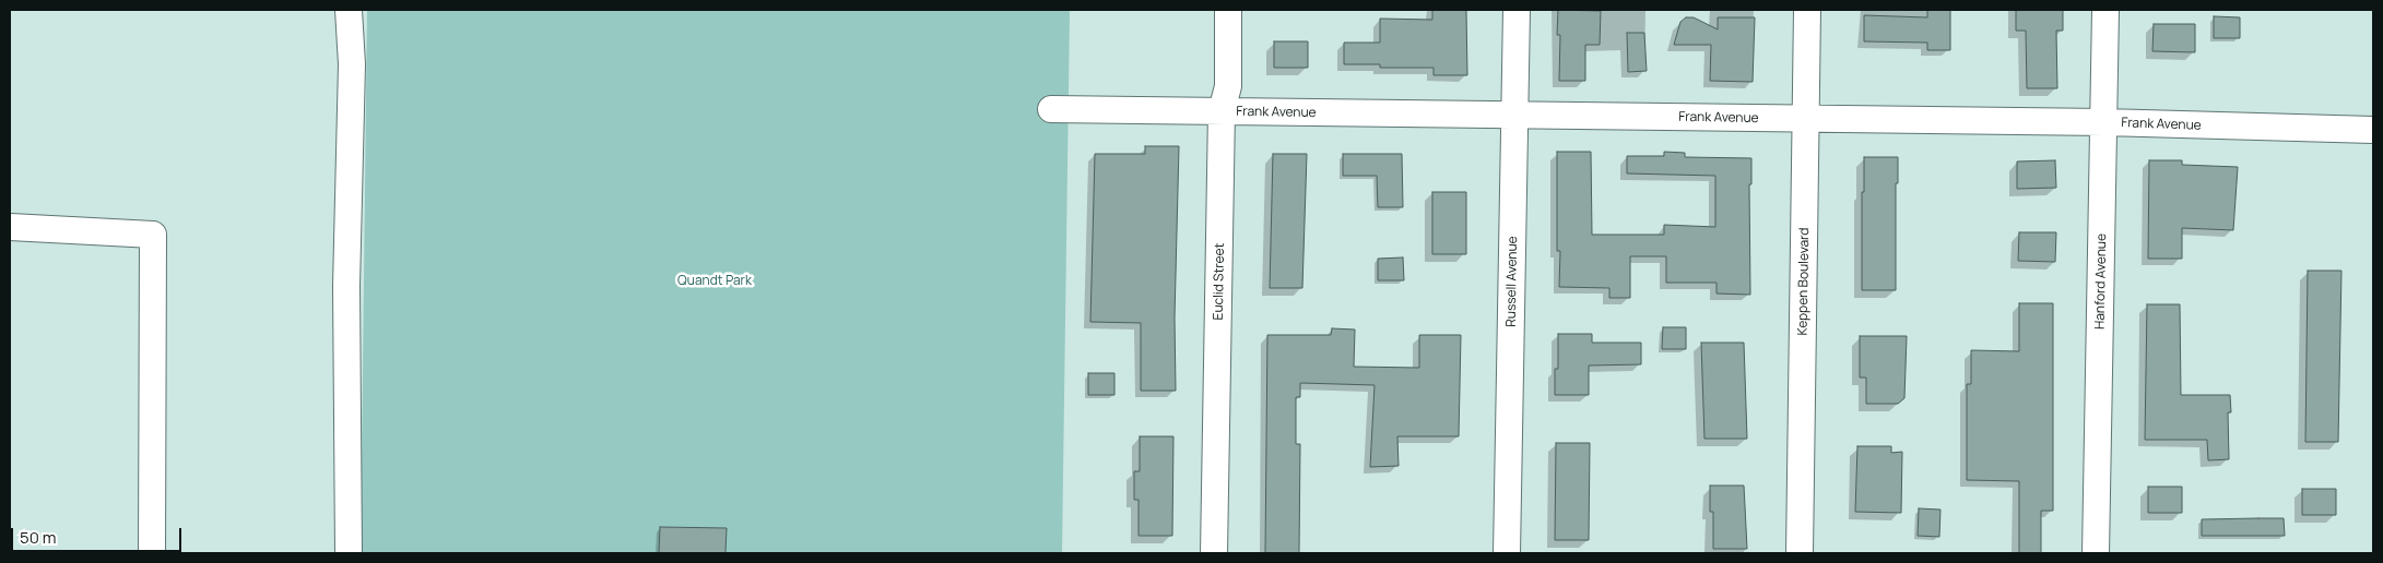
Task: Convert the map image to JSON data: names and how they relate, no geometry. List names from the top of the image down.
{
  "streets": {
    "street": [
      "Frank Avenue",
      "Euclid Street",
      "Russell Avenue",
      "Keppen Boulevard",
      "Hanford Avenue"
    ]
  },
  "crossings": [
    ["Frank Avenue", "Euclid Street"],
    ["Frank Avenue", "Russell Avenue"],
    ["Frank Avenue", "Keppen Boulevard"],
    ["Frank Avenue", "Hanford Avenue"]
  ],
  "parks": ["Quandt Park"],
  "scale_bar": "50 m"
}
